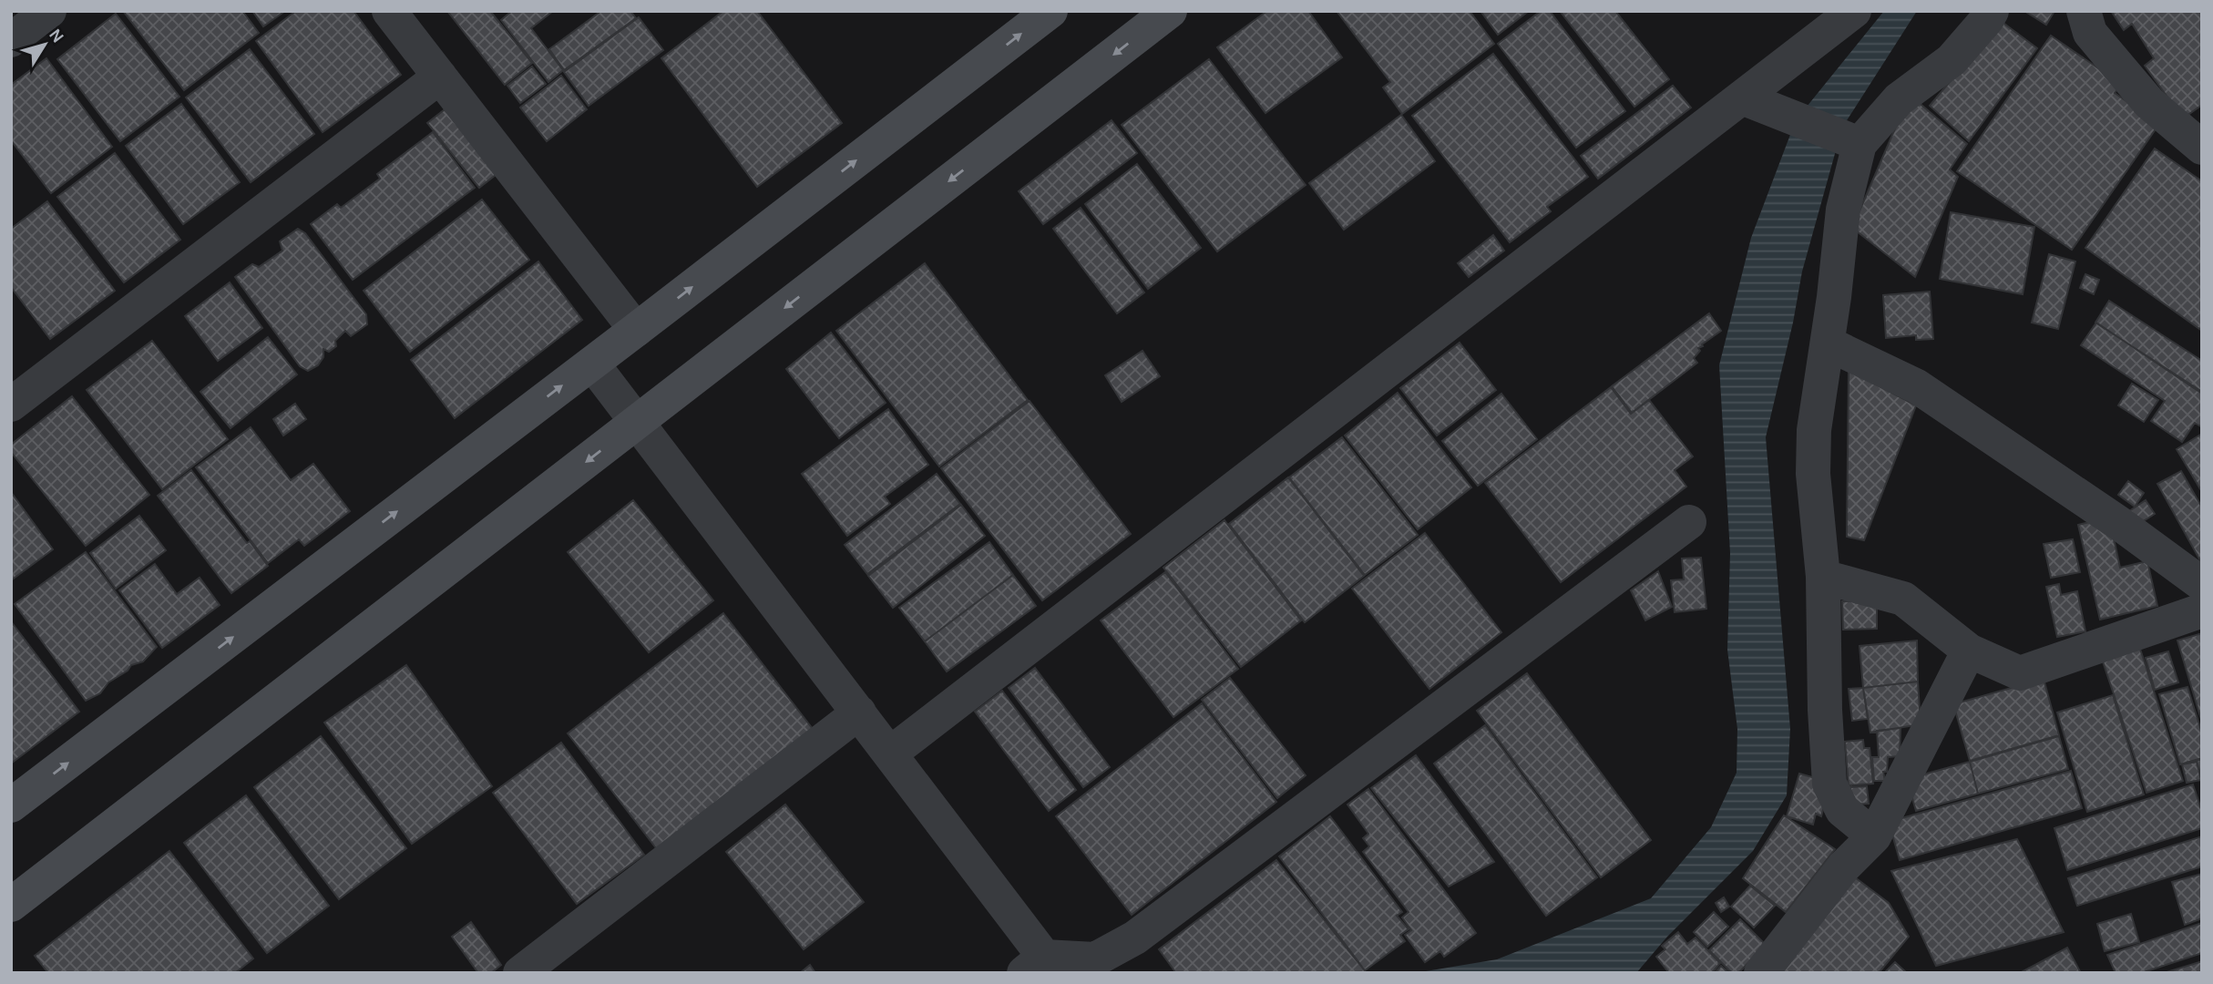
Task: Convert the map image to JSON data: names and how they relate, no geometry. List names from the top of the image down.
{
  "north": "top right"
}
